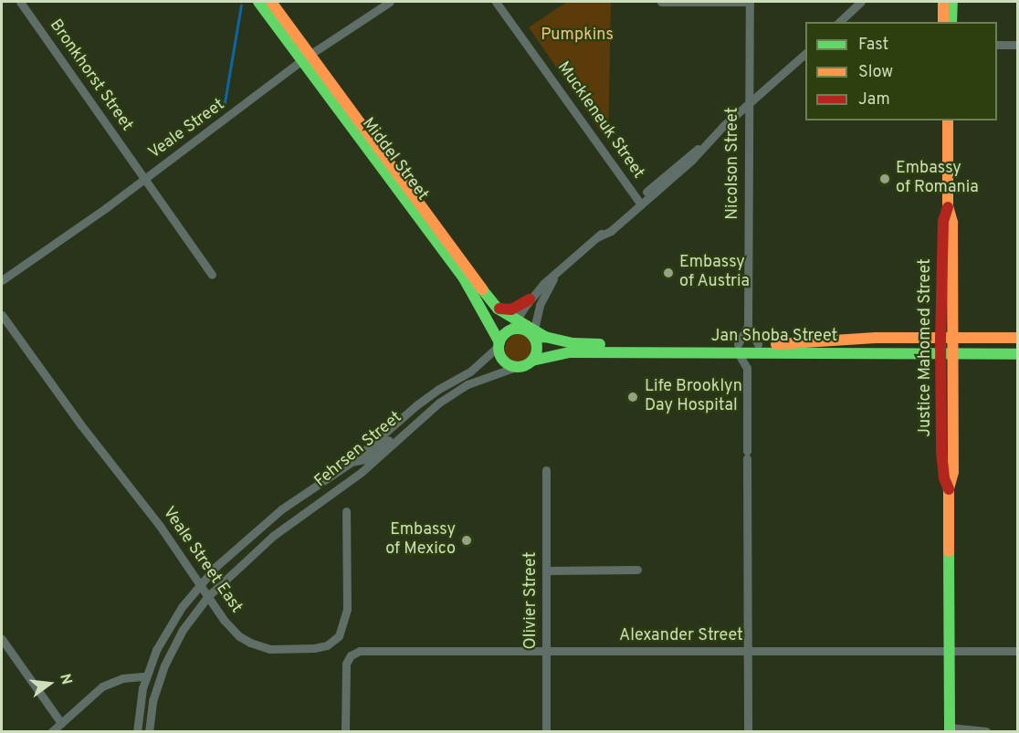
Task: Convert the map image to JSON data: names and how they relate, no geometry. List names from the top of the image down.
{
  "streets": {
    "main road": ["Middel Street", "Jan Shoba Street", "Justice Mahomed Street"],
    "street": [
      "Bronkhorst Street",
      "Muckleneuk Street",
      "Veale Street",
      "Nicolson Street",
      "Fehrsen Street",
      "Veale Street East",
      "Olivier Street",
      "Alexander Street"
    ]
  },
  "crossings": [
    ["Bronkhorst Street", "Veale Street"],
    ["Veale Street", "Middel Street"],
    ["Middel Street", "Jan Shoba Street"],
    ["Middel Street", "Fehrsen Street"],
    ["Nicolson Street", "Jan Shoba Street"],
    ["Jan Shoba Street", "Justice Mahomed Street"],
    ["Jan Shoba Street", "Fehrsen Street"],
    ["Justice Mahomed Street", "Alexander Street"],
    ["Fehrsen Street", "Veale Street East"],
    ["Olivier Street", "Alexander Street"]
  ],
  "parks": ["Pumpkins"],
  "places": [
    "Embassy of Romania",
    "Embassy of Austria",
    "Life Brooklyn Day Hospital",
    "Embassy of Mexico"
  ],
  "legend": ["Fast", "Slow", "Jam"],
  "north": "right"
}
